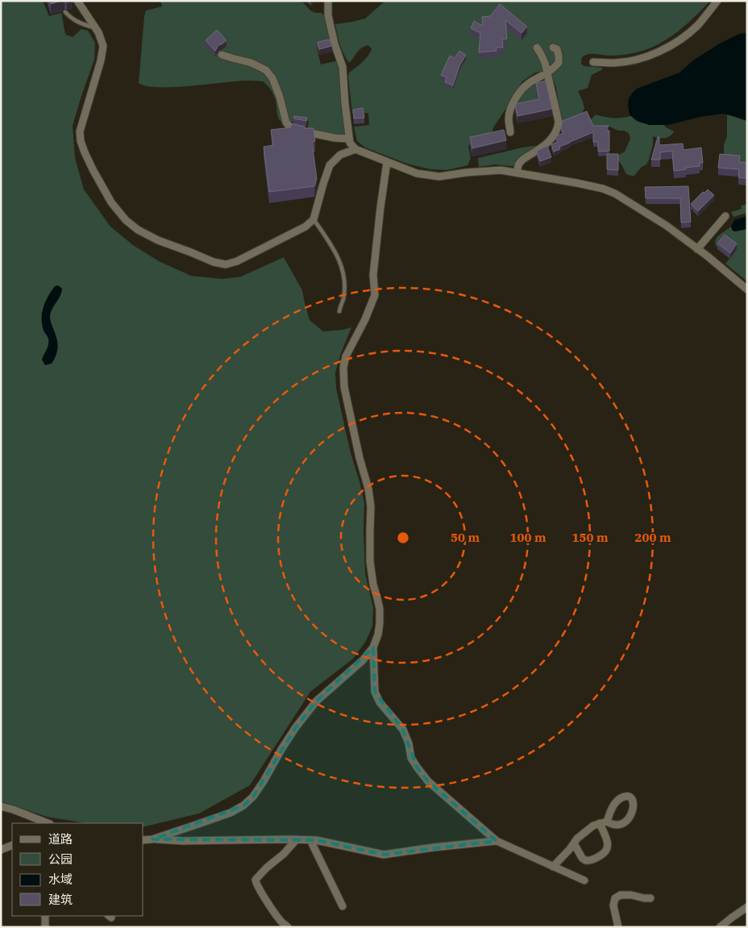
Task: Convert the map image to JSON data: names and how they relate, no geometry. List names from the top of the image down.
{
  "legend": [
    "道路",
    "公园",
    "水域",
    "建筑"
  ],
  "rings": [
    "50 m",
    "100 m",
    "150 m",
    "200 m"
  ]
}
